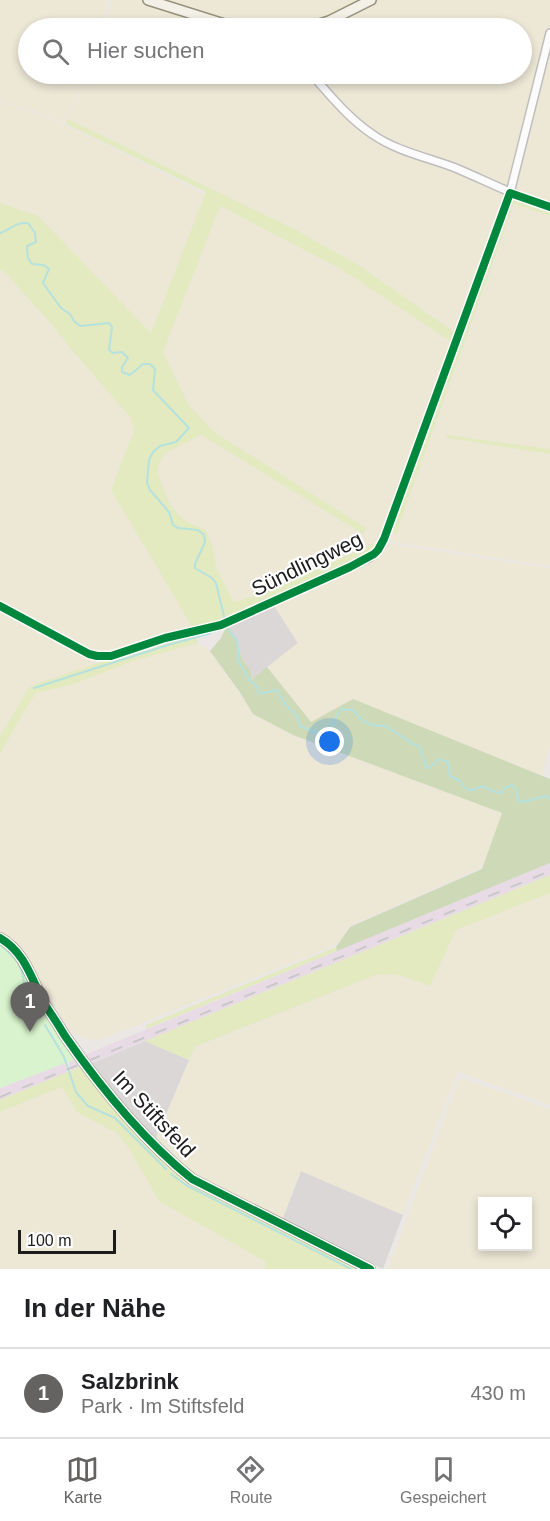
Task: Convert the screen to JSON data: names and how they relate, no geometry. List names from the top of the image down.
{
  "streets": {
    "street": ["Sündlingweg", "Im Stiftsfeld"]
  },
  "scale_bar": "100 m",
  "page": {
    "search": "Hier suchen",
    "pins": "1",
    "scale": "100 m",
    "heading": "In der Nähe",
    "list": [
      {
        "mark": "1",
        "name": "Salzbrink",
        "note": "Park · Im Stiftsfeld",
        "value": "430 m"
      }
    ],
    "nav": ["Karte", "Route", "Gespeichert"]
  }
}
